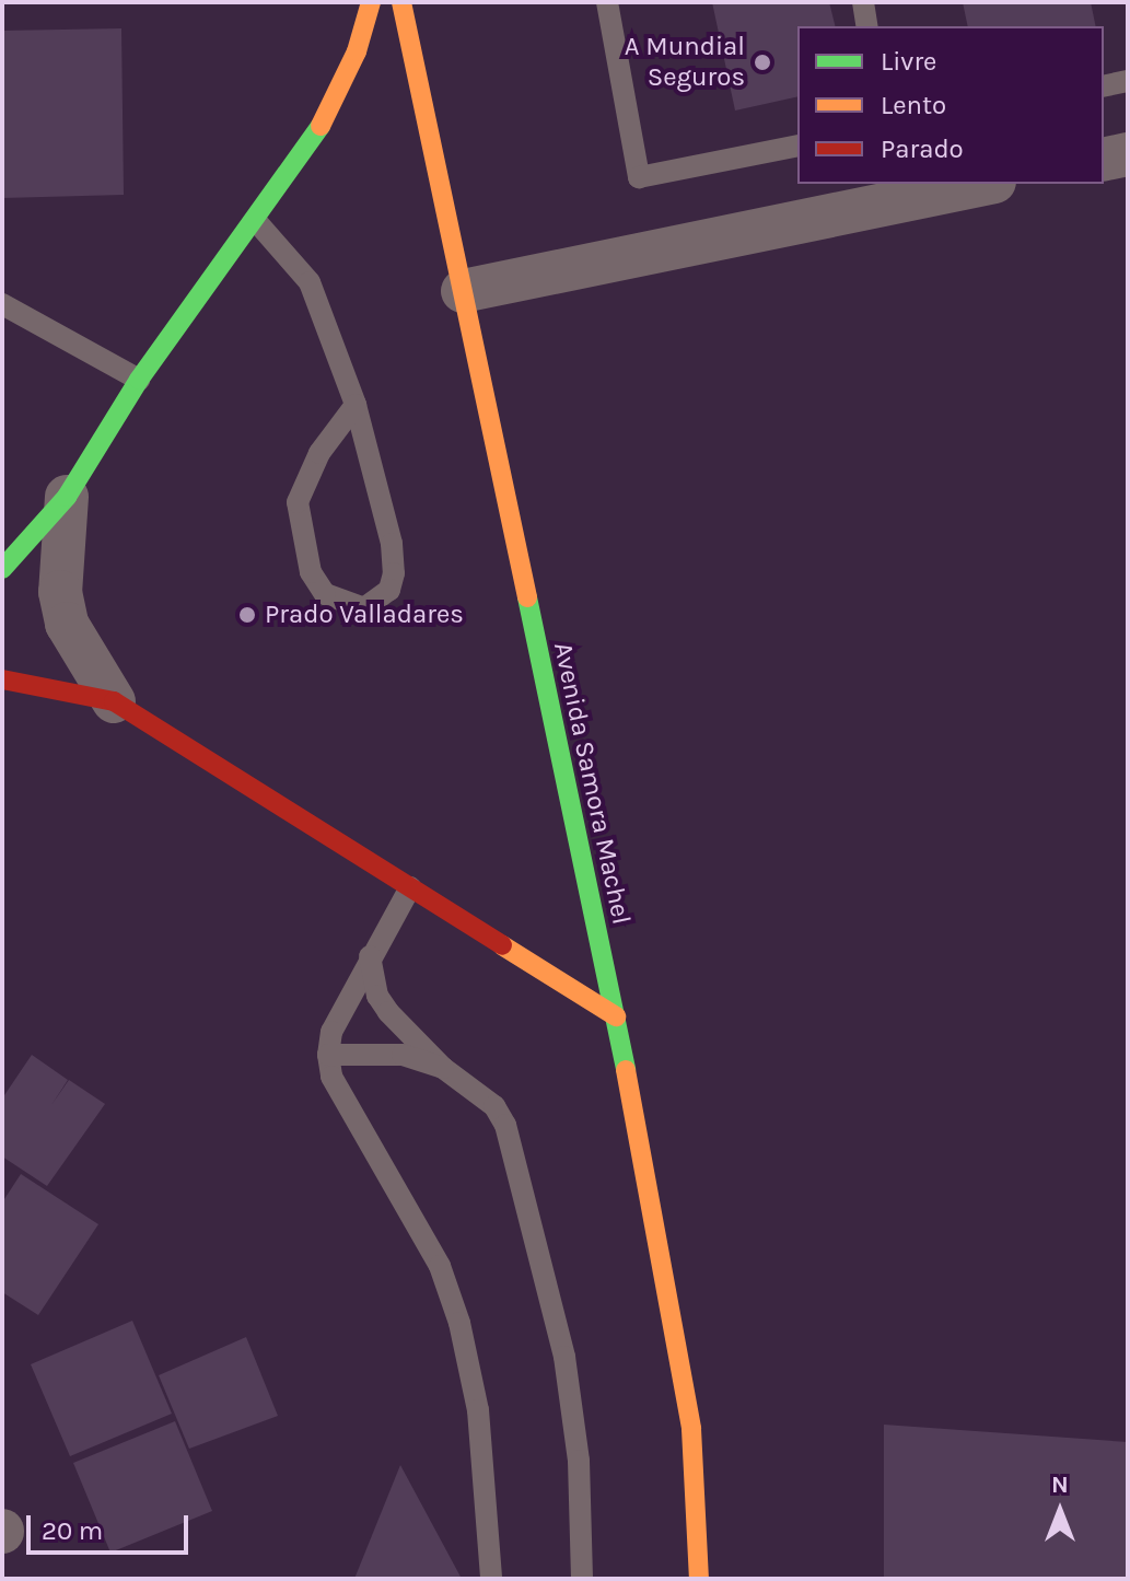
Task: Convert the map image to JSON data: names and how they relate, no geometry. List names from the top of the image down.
{
  "streets": {
    "main road": ["Avenida Samora Machel"]
  },
  "places": ["A Mundial Seguros", "Prado Valladares"],
  "legend": ["Livre", "Lento", "Parado"],
  "scale_bar": "20 m",
  "north": "top"
}
